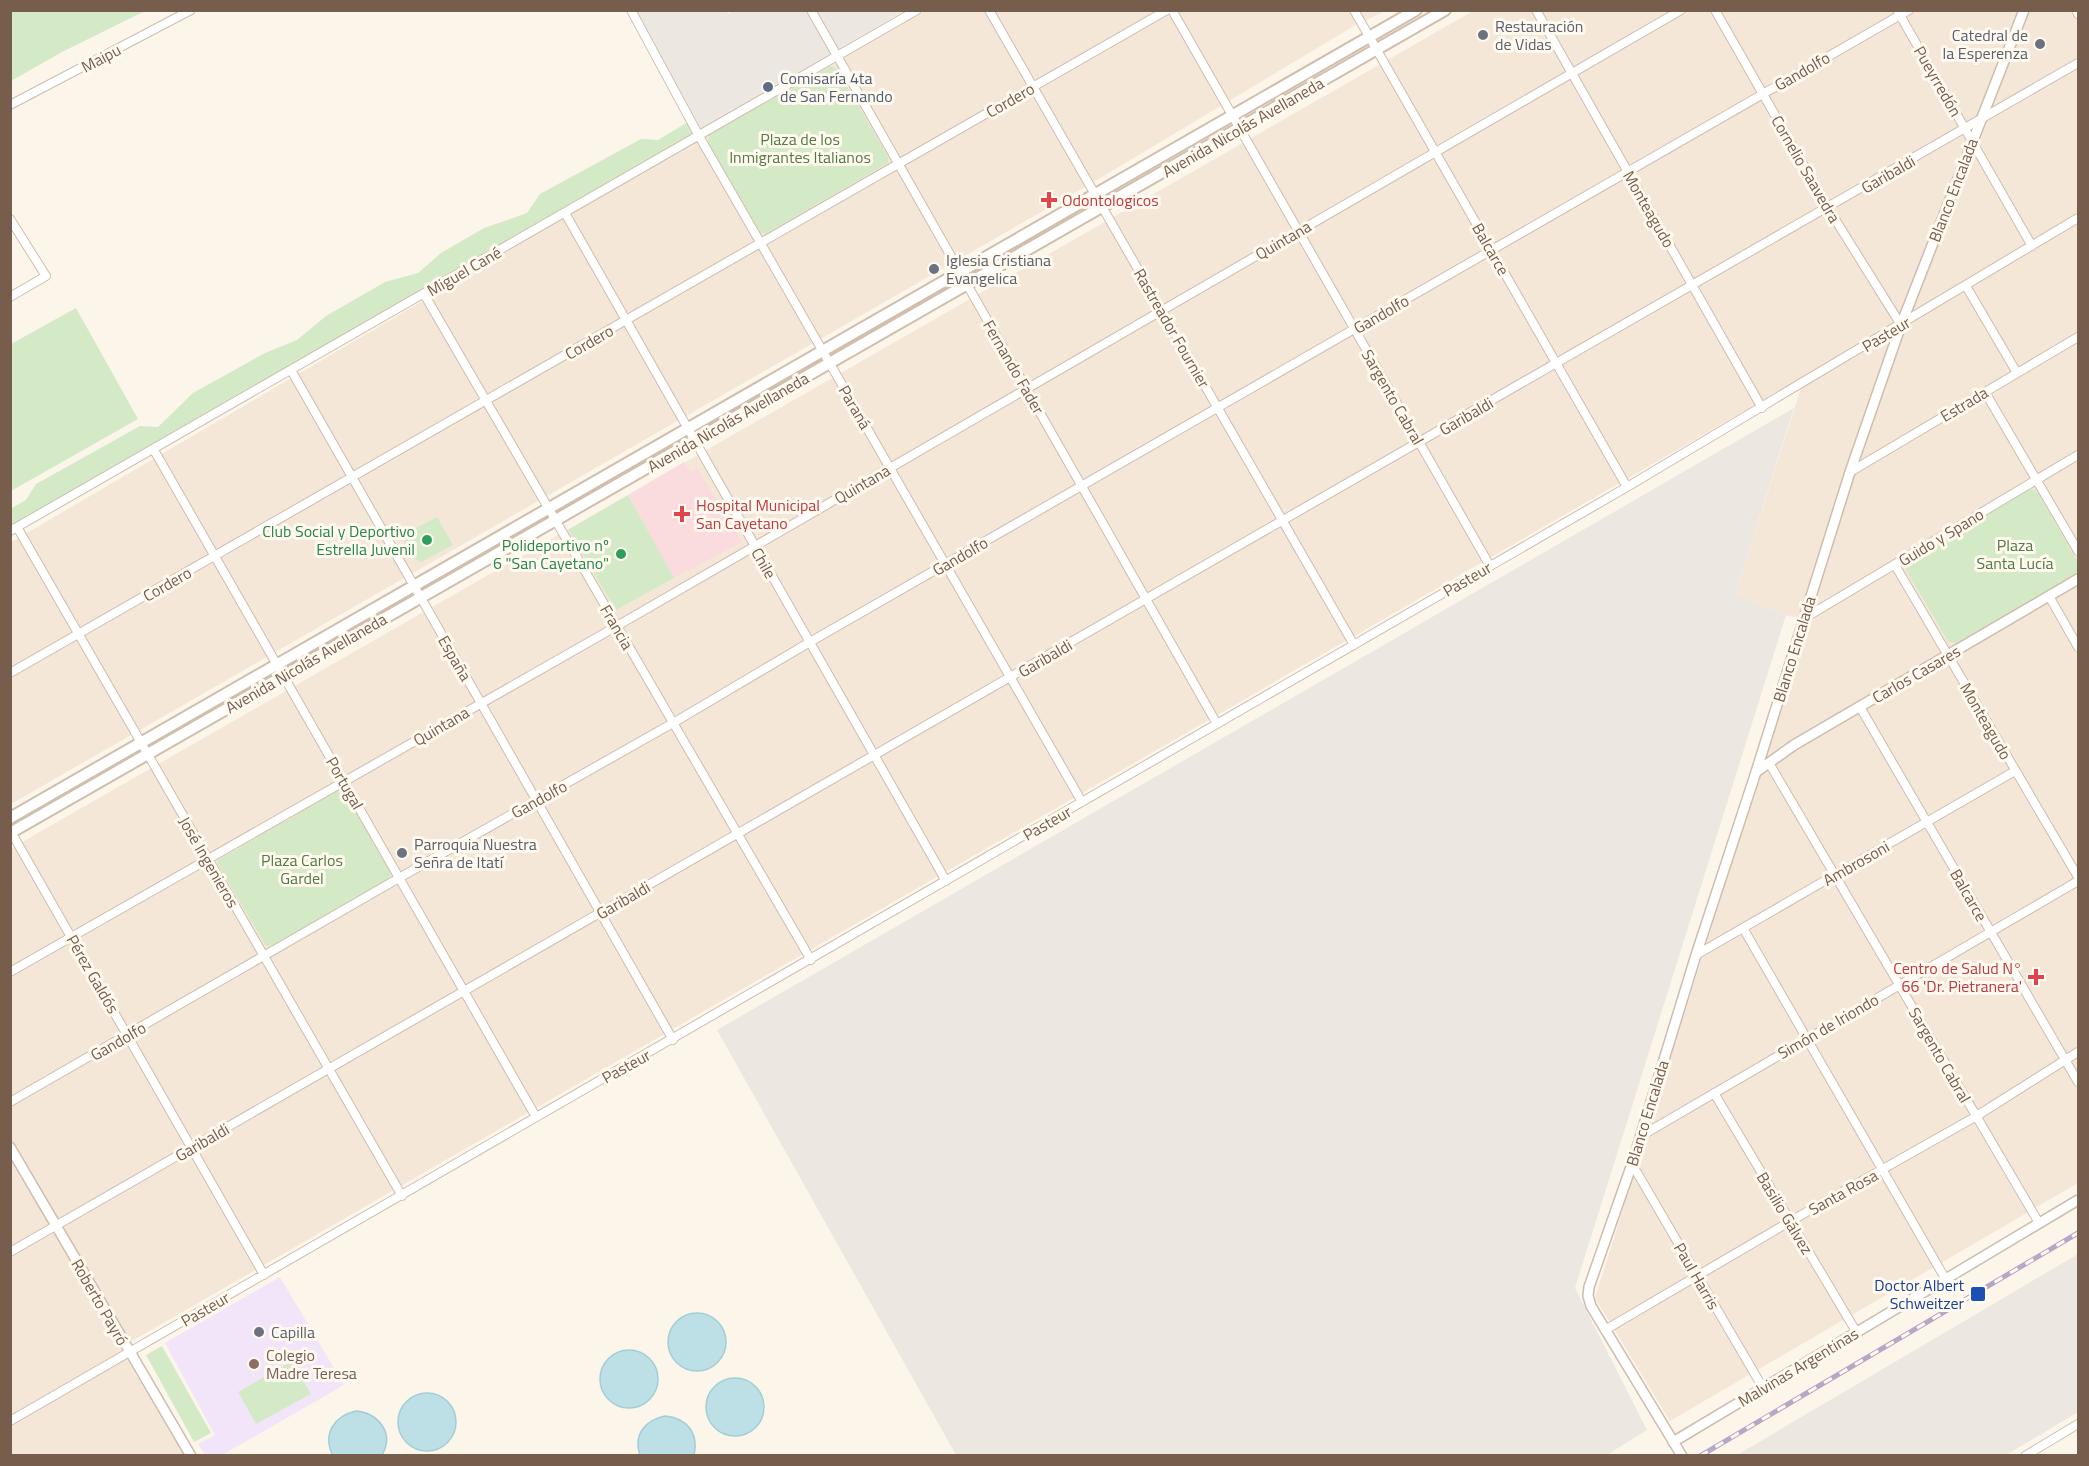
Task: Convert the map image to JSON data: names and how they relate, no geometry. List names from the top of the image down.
{
  "streets": {
    "main road": ["Avenida Nicolás Avellaneda"],
    "street": [
      "Maipu",
      "Gandolfo",
      "Pueyrredón",
      "Cordero",
      "Cornelio Saavedra",
      "Garibaldi",
      "Blanco Encalada",
      "Monteagudo",
      "Quintana",
      "Balcarce",
      "Miguel Cané",
      "Rastreador Fournier",
      "Pasteur",
      "Fernando Fader",
      "Sargento Cabral",
      "Estrada",
      "Paraná",
      "Guido y Spano",
      "Chile",
      "Francia",
      "España",
      "Carlos Casares",
      "Portugal",
      "José Ingenieros",
      "Ambrosoni",
      "Pérez Galdós",
      "Simón de Iriondo",
      "Santa Rosa",
      "Basilio Gálvez",
      "Paul Harris",
      "Roberto Payró",
      "Malvinas Argentinas"
    ]
  },
  "crossings": [
    ["Gandolfo", "Pueyrredón"],
    ["Gandolfo", "Cornelio Saavedra"],
    ["Gandolfo", "Monteagudo"],
    ["Gandolfo", "Balcarce"],
    ["Gandolfo", "Rastreador Fournier"],
    ["Gandolfo", "Fernando Fader"],
    ["Gandolfo", "Sargento Cabral"],
    ["Gandolfo", "Paraná"],
    ["Gandolfo", "Chile"],
    ["Gandolfo", "Francia"],
    ["Gandolfo", "España"],
    ["Gandolfo", "Portugal"],
    ["Gandolfo", "José Ingenieros"],
    ["Gandolfo", "Pérez Galdós"],
    ["Pueyrredón", "Garibaldi"],
    ["Pueyrredón", "Blanco Encalada"],
    ["Pueyrredón", "Pasteur"],
    ["Cordero", "Rastreador Fournier"],
    ["Cordero", "Fernando Fader"],
    ["Cordero", "Paraná"],
    ["Cordero", "Chile"],
    ["Cordero", "Francia"],
    ["Cordero", "España"],
    ["Cordero", "Portugal"],
    ["Cordero", "José Ingenieros"],
    ["Avenida Nicolás Avellaneda", "Balcarce"],
    ["Avenida Nicolás Avellaneda", "Rastreador Fournier"],
    ["Avenida Nicolás Avellaneda", "Fernando Fader"],
    ["Avenida Nicolás Avellaneda", "Sargento Cabral"],
    ["Avenida Nicolás Avellaneda", "Paraná"],
    ["Avenida Nicolás Avellaneda", "Chile"],
    ["Avenida Nicolás Avellaneda", "Francia"],
    ["Avenida Nicolás Avellaneda", "España"],
    ["Avenida Nicolás Avellaneda", "Portugal"],
    ["Avenida Nicolás Avellaneda", "José Ingenieros"],
    ["Avenida Nicolás Avellaneda", "Pérez Galdós"],
    ["Cornelio Saavedra", "Garibaldi"],
    ["Cornelio Saavedra", "Blanco Encalada"],
    ["Cornelio Saavedra", "Pasteur"],
    ["Garibaldi", "Blanco Encalada"],
    ["Garibaldi", "Monteagudo"],
    ["Garibaldi", "Balcarce"],
    ["Garibaldi", "Rastreador Fournier"],
    ["Garibaldi", "Fernando Fader"],
    ["Garibaldi", "Sargento Cabral"],
    ["Garibaldi", "Paraná"],
    ["Garibaldi", "Chile"],
    ["Garibaldi", "Francia"],
    ["Garibaldi", "España"],
    ["Garibaldi", "Portugal"],
    ["Garibaldi", "José Ingenieros"],
    ["Garibaldi", "Pérez Galdós"],
    ["Garibaldi", "Roberto Payró"],
    ["Blanco Encalada", "Pasteur"],
    ["Blanco Encalada", "Estrada"],
    ["Blanco Encalada", "Guido y Spano"],
    ["Blanco Encalada", "Carlos Casares"],
    ["Blanco Encalada", "Ambrosoni"],
    ["Blanco Encalada", "Simón de Iriondo"],
    ["Blanco Encalada", "Santa Rosa"],
    ["Blanco Encalada", "Paul Harris"],
    ["Monteagudo", "Quintana"],
    ["Monteagudo", "Pasteur"],
    ["Monteagudo", "Guido y Spano"],
    ["Monteagudo", "Carlos Casares"],
    ["Monteagudo", "Ambrosoni"],
    ["Monteagudo", "Simón de Iriondo"],
    ["Quintana", "Balcarce"],
    ["Quintana", "Rastreador Fournier"],
    ["Quintana", "Fernando Fader"],
    ["Quintana", "Sargento Cabral"],
    ["Quintana", "Paraná"],
    ["Quintana", "Chile"],
    ["Quintana", "Francia"],
    ["Quintana", "España"],
    ["Quintana", "Portugal"],
    ["Quintana", "José Ingenieros"],
    ["Quintana", "Pérez Galdós"],
    ["Balcarce", "Pasteur"],
    ["Balcarce", "Carlos Casares"],
    ["Balcarce", "Ambrosoni"],
    ["Balcarce", "Simón de Iriondo"],
    ["Balcarce", "Santa Rosa"],
    ["Miguel Cané", "Fernando Fader"],
    ["Miguel Cané", "Paraná"],
    ["Miguel Cané", "Chile"],
    ["Miguel Cané", "Francia"],
    ["Miguel Cané", "España"],
    ["Miguel Cané", "Portugal"],
    ["Miguel Cané", "José Ingenieros"],
    ["Rastreador Fournier", "Pasteur"],
    ["Pasteur", "Fernando Fader"],
    ["Pasteur", "Sargento Cabral"],
    ["Pasteur", "Paraná"],
    ["Pasteur", "Chile"],
    ["Pasteur", "Francia"],
    ["Pasteur", "España"],
    ["Pasteur", "Portugal"],
    ["Pasteur", "José Ingenieros"],
    ["Pasteur", "Pérez Galdós"],
    ["Pasteur", "Roberto Payró"],
    ["Sargento Cabral", "Carlos Casares"],
    ["Sargento Cabral", "Ambrosoni"],
    ["Sargento Cabral", "Simón de Iriondo"],
    ["Sargento Cabral", "Santa Rosa"],
    ["Sargento Cabral", "Malvinas Argentinas"],
    ["Simón de Iriondo", "Basilio Gálvez"],
    ["Santa Rosa", "Basilio Gálvez"],
    ["Santa Rosa", "Paul Harris"],
    ["Basilio Gálvez", "Malvinas Argentinas"],
    ["Paul Harris", "Malvinas Argentinas"]
  ],
  "parks": ["Plaza de los Inmigrantes Italianos", "Plaza Santa Lucía", "Plaza Carlos Gardel"],
  "places": {
    "other": [
      "Restauración de Vidas",
      "Catedral de la Esperenza",
      "Comisaría 4ta de San Fernando",
      "Iglesia Cristiana Evangelica",
      "Club Social y Deportivo Estrella Juvenil",
      "Polideportivo nº 6 \"San Cayetano\"",
      "Parroquia Nuestra Señra de Itatí",
      "Capilla",
      "Colegio Madre Teresa"
    ],
    "health": ["Odontologicos", "Hospital Municipal San Cayetano", "Centro de Salud N° 66 'Dr. Pietranera'"],
    "transit": ["Doctor Albert Schweitzer"]
  }
}
